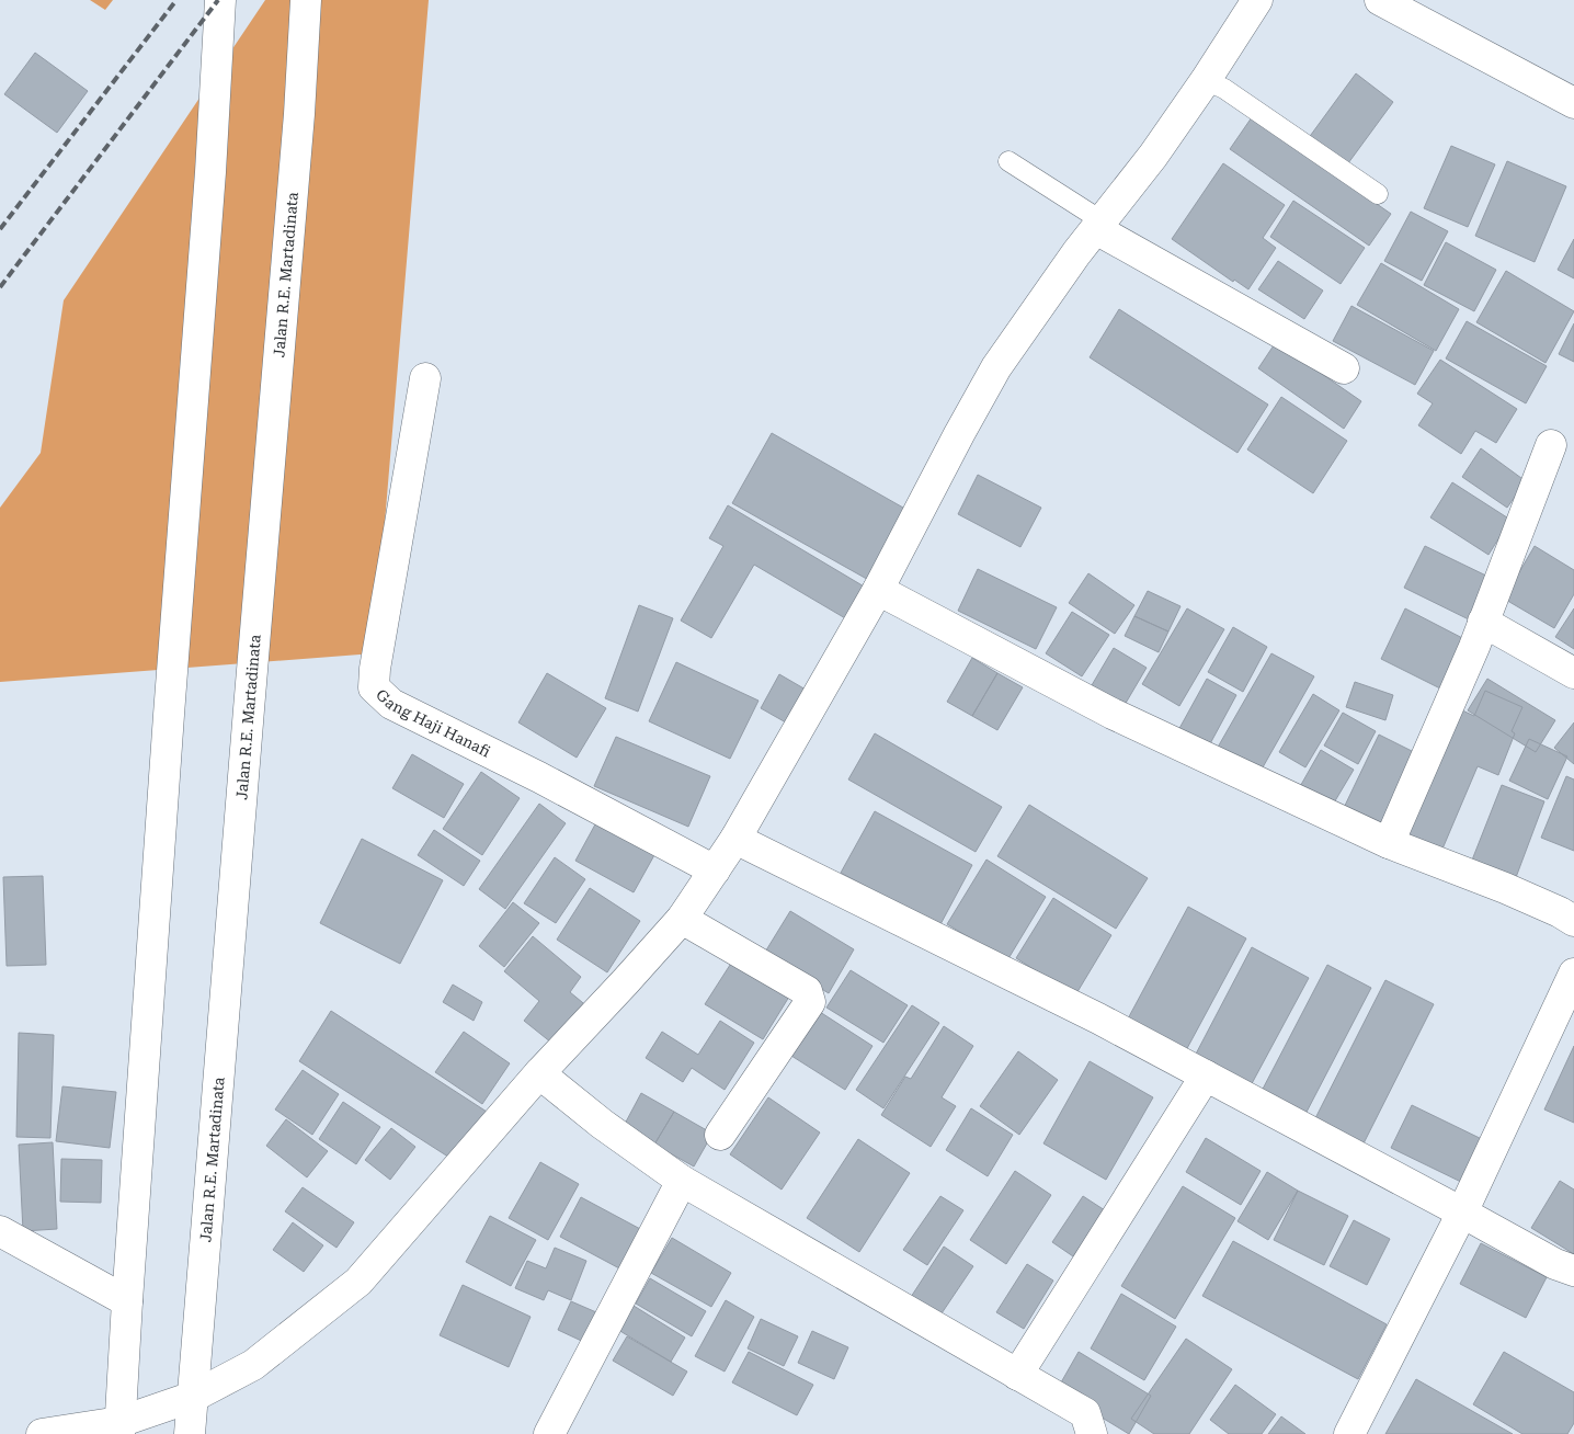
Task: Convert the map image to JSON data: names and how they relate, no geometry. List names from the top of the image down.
{
  "streets": {
    "main road": ["Jalan R.E. Martadinata", "Gang Haji Hanafi"]
  }
}
